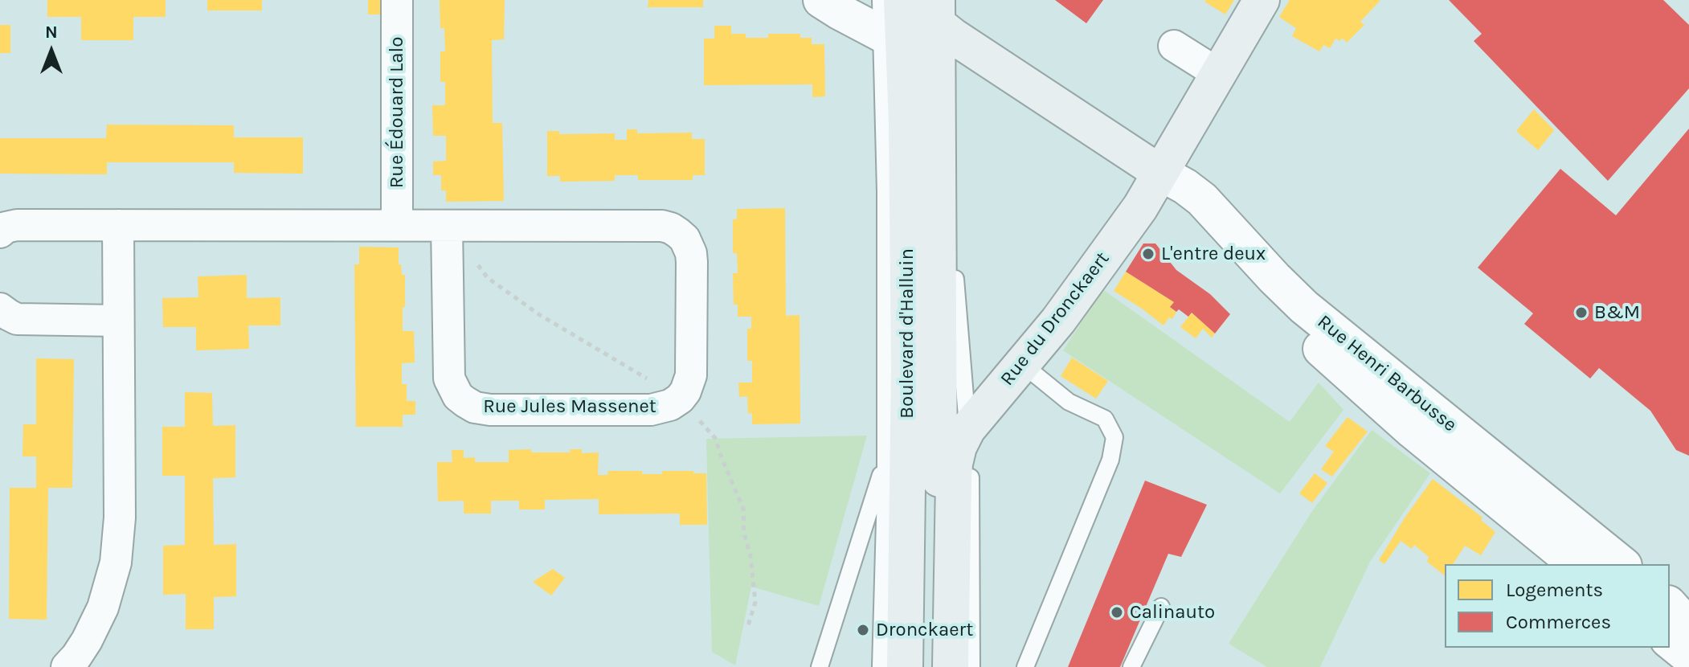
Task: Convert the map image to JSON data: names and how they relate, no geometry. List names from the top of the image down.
{
  "streets": {
    "main road": ["Rue du Dronckaert", "Boulevard d'Halluin", "Rue Henri Barbusse"],
    "street": ["Rue Édouard Lalo", "Rue Jules Massenet"]
  },
  "crossings": [
    ["Rue Édouard Lalo", "Rue Jules Massenet"],
    ["Rue du Dronckaert", "Rue Henri Barbusse"],
    ["Boulevard d'Halluin", "Rue Henri Barbusse"]
  ],
  "places": [
    "L'entre deux",
    "B&M",
    "Calinauto",
    "Dronckaert"
  ],
  "legend": ["Logements", "Commerces"],
  "north": "top"
}
